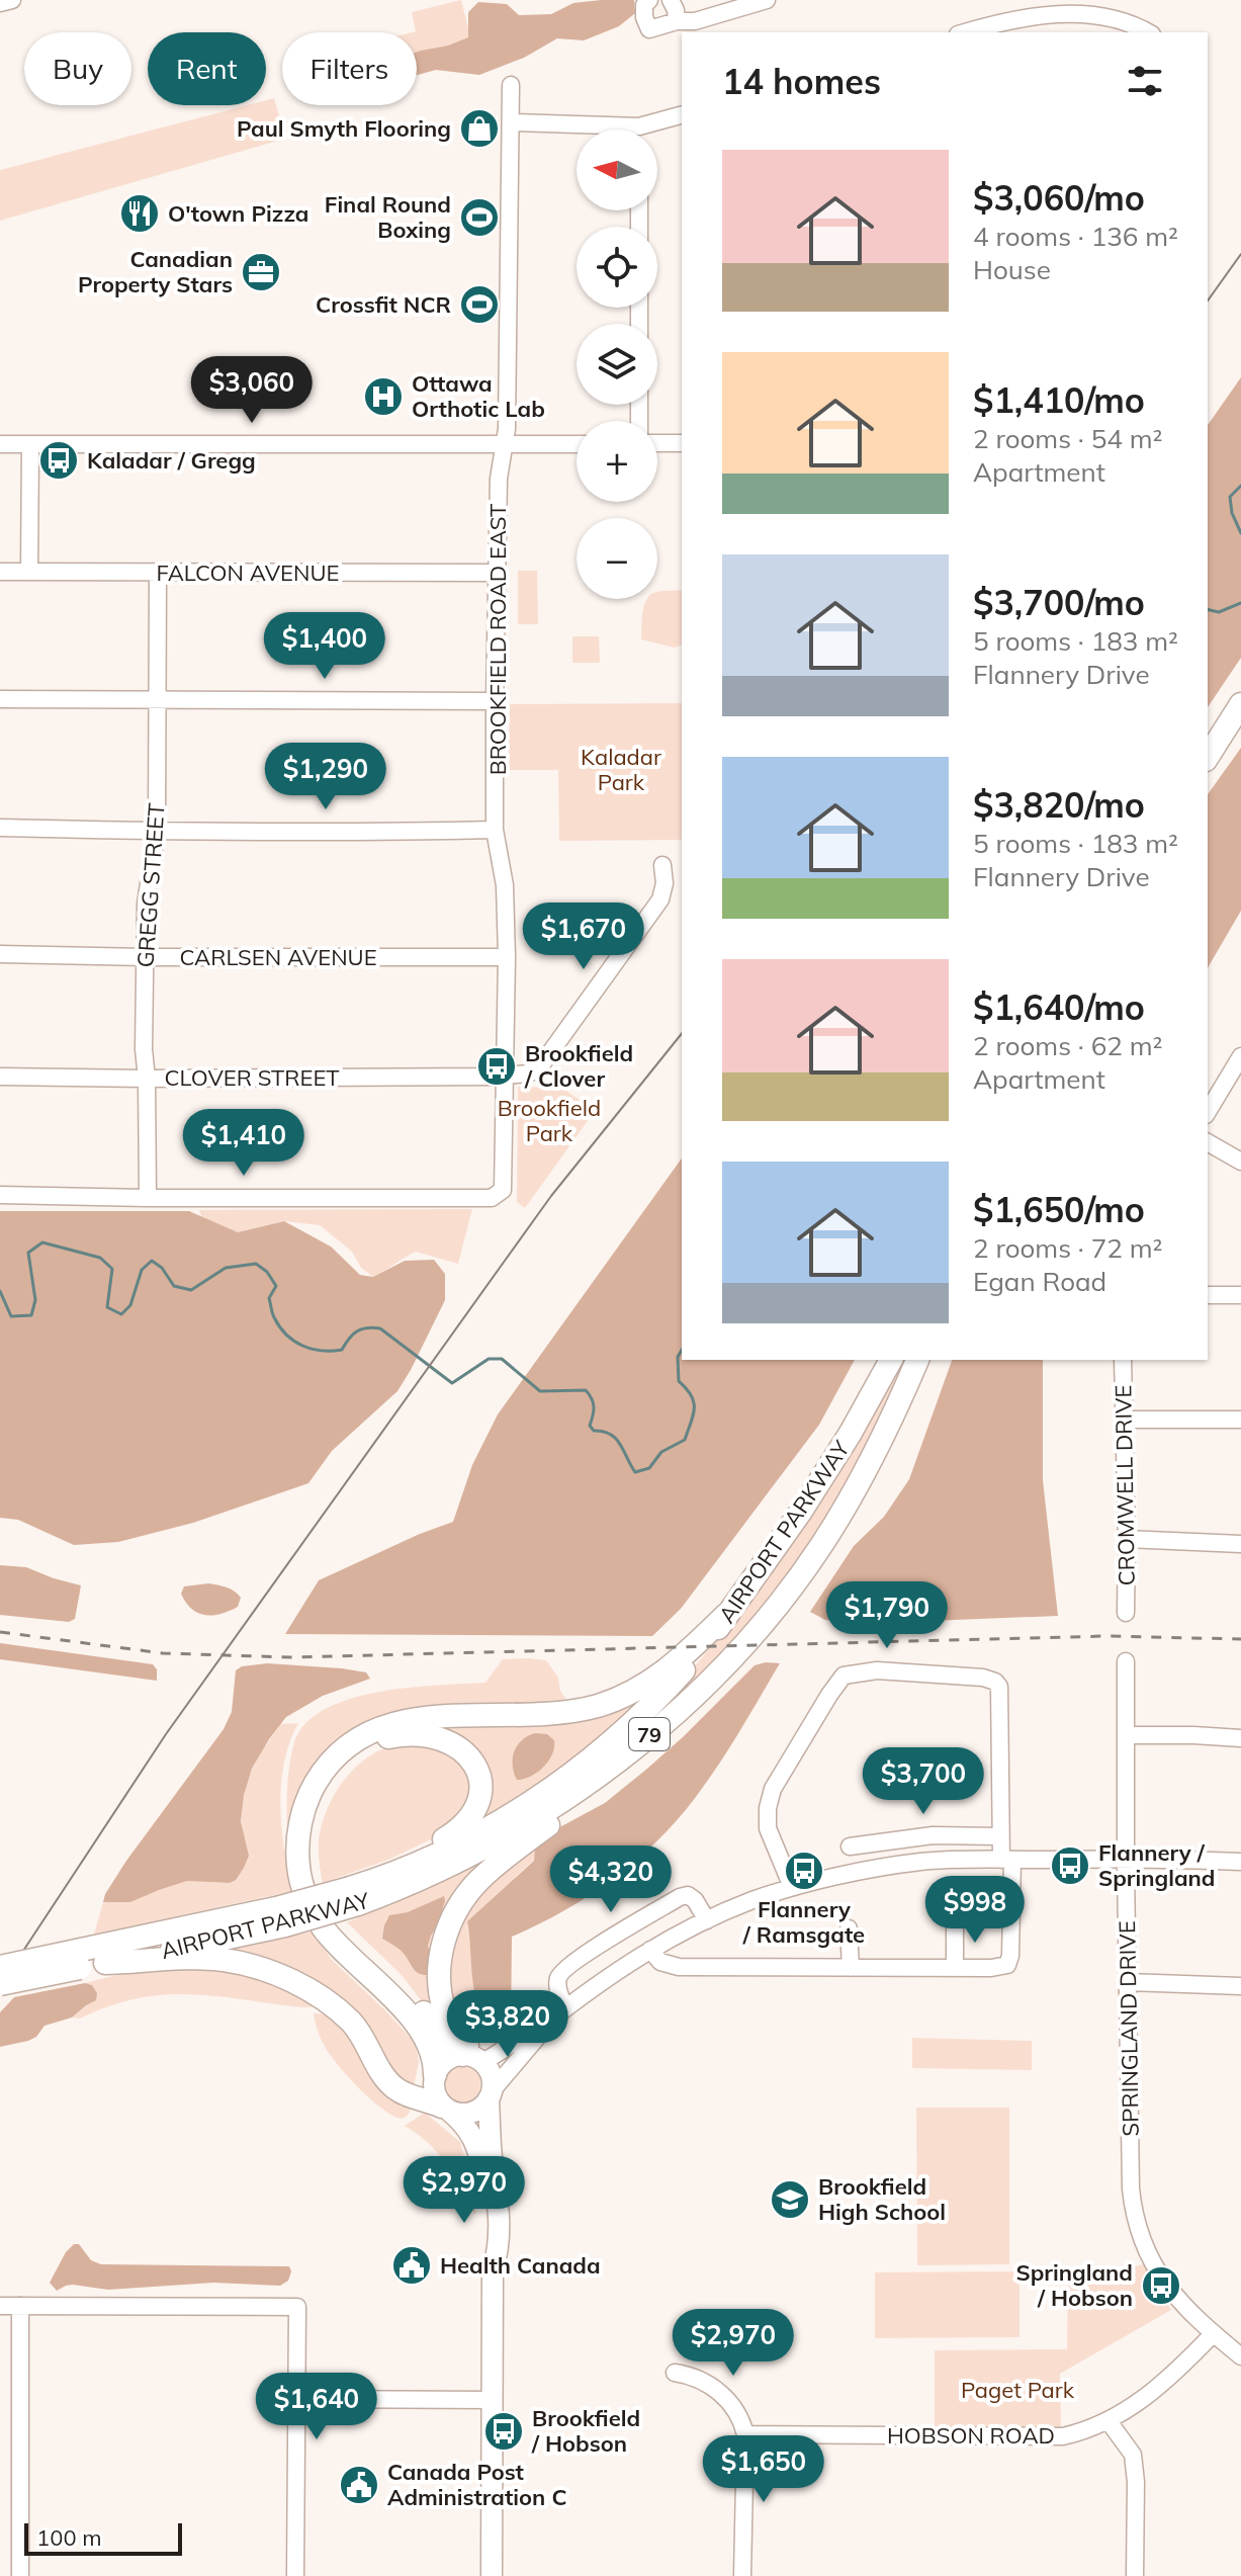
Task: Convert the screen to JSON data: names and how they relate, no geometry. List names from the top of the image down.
{
  "streets": {
    "highway": ["AIRPORT PARKWAY", "79"],
    "street": [
      "FALCON AVENUE",
      "BROOKFIELD ROAD EAST",
      "GREGG STREET",
      "CARLSEN AVENUE",
      "CLOVER STREET",
      "CROMWELL DRIVE",
      "SPRINGLAND DRIVE",
      "HOBSON ROAD"
    ]
  },
  "crossings": [
    ["FALCON AVENUE", "BROOKFIELD ROAD EAST"],
    ["FALCON AVENUE", "GREGG STREET"],
    ["BROOKFIELD ROAD EAST", "GREGG STREET"],
    ["BROOKFIELD ROAD EAST", "CARLSEN AVENUE"],
    ["BROOKFIELD ROAD EAST", "CLOVER STREET"],
    ["GREGG STREET", "CARLSEN AVENUE"],
    ["GREGG STREET", "CLOVER STREET"],
    ["SPRINGLAND DRIVE", "HOBSON ROAD"]
  ],
  "parks": ["Kaladar Park", "Brookfield Park", "Paget Park"],
  "places": {
    "shop": ["Paul Smyth Flooring"],
    "restaurant": ["O'town Pizza"],
    "sports": ["Final Round Boxing", "Crossfit NCR"],
    "office": ["Canadian Property Stars"],
    "hospital": ["Ottawa Orthotic Lab"],
    "bus stop": [
      "Kaladar / Gregg",
      "Brookfield / Clover",
      "Flannery / Springland",
      "Flannery / Ramsgate",
      "Springland / Hobson",
      "Brookfield / Hobson"
    ],
    "school or university": ["Brookfield High School"],
    "public building": ["Health Canada", "Canada Post Administration C"]
  },
  "scale_bar": "100 m",
  "north": "left",
  "page": {
    "chip": ["Buy", "Rent", "Filters"],
    "heading": "14 homes",
    "map_buttons": ["+", "−"],
    "list": [
      {
        "name": "$3,060/mo",
        "note": "4 rooms · 136 m² · House"
      },
      {
        "name": "$1,410/mo",
        "note": "2 rooms · 54 m² · Apartment"
      },
      {
        "name": "$3,700/mo",
        "note": "5 rooms · 183 m² · Flannery Drive"
      },
      {
        "name": "$3,820/mo",
        "note": "5 rooms · 183 m² · Flannery Drive"
      },
      {
        "name": "$1,640/mo",
        "note": "2 rooms · 62 m² · Apartment"
      },
      {
        "name": "$1,650/mo",
        "note": "2 rooms · 72 m² · Egan Road"
      }
    ],
    "price": [
      "$3,060",
      "$1,400",
      "$1,290",
      "$1,670",
      "$1,410",
      "$1,790",
      "$3,700",
      "$4,320",
      "$998",
      "$3,820",
      "$2,970",
      "$2,970",
      "$1,640",
      "$1,650"
    ],
    "scale": "100 m"
  }
}
